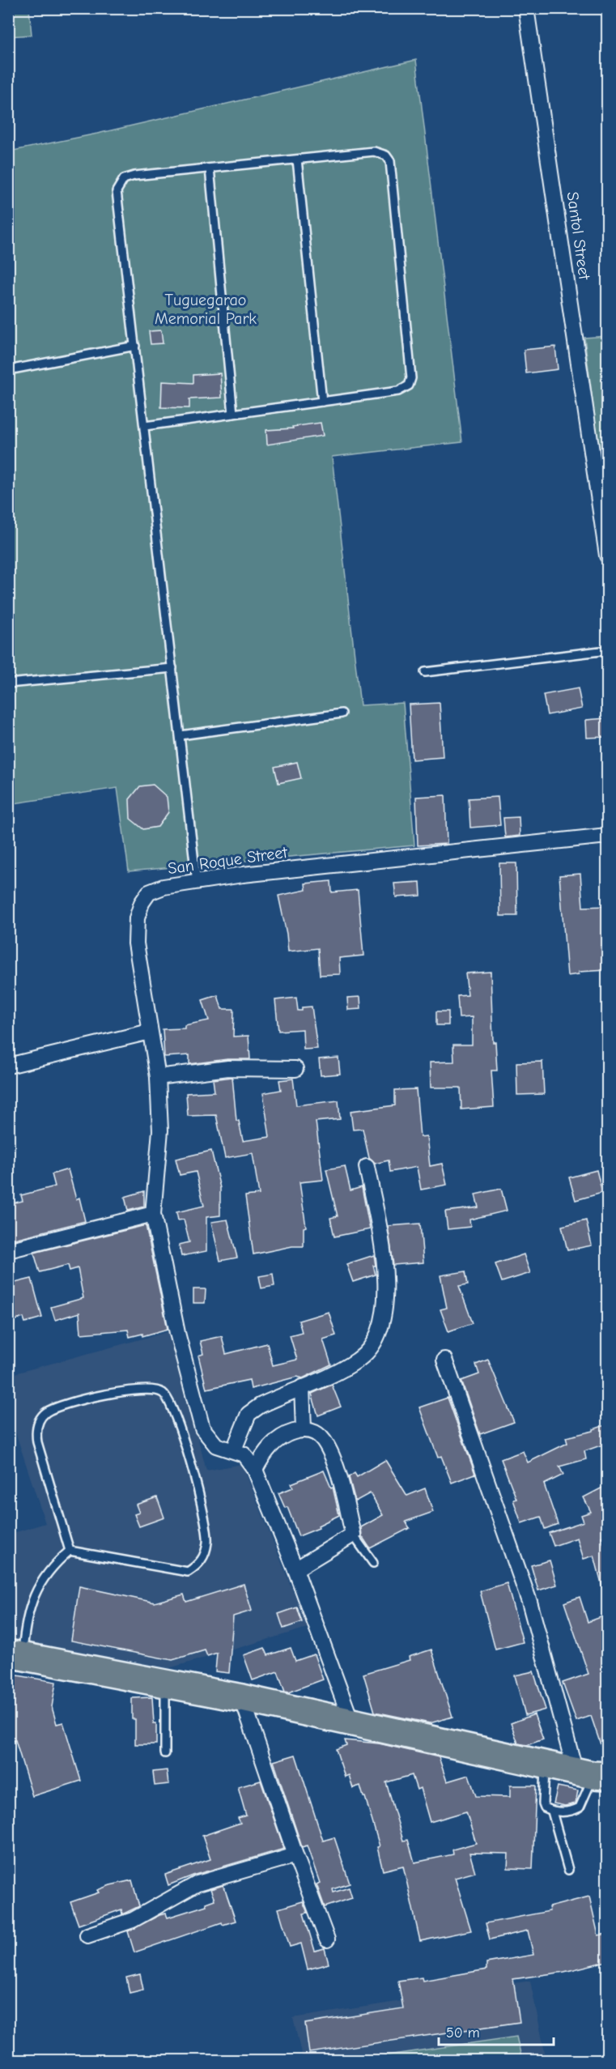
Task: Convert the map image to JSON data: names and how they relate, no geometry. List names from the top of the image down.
{
  "streets": {
    "street": ["Santol Street", "San Roque Street"]
  },
  "parks": ["Tuguegarao Memorial Park"],
  "scale_bar": "50 m"
}
